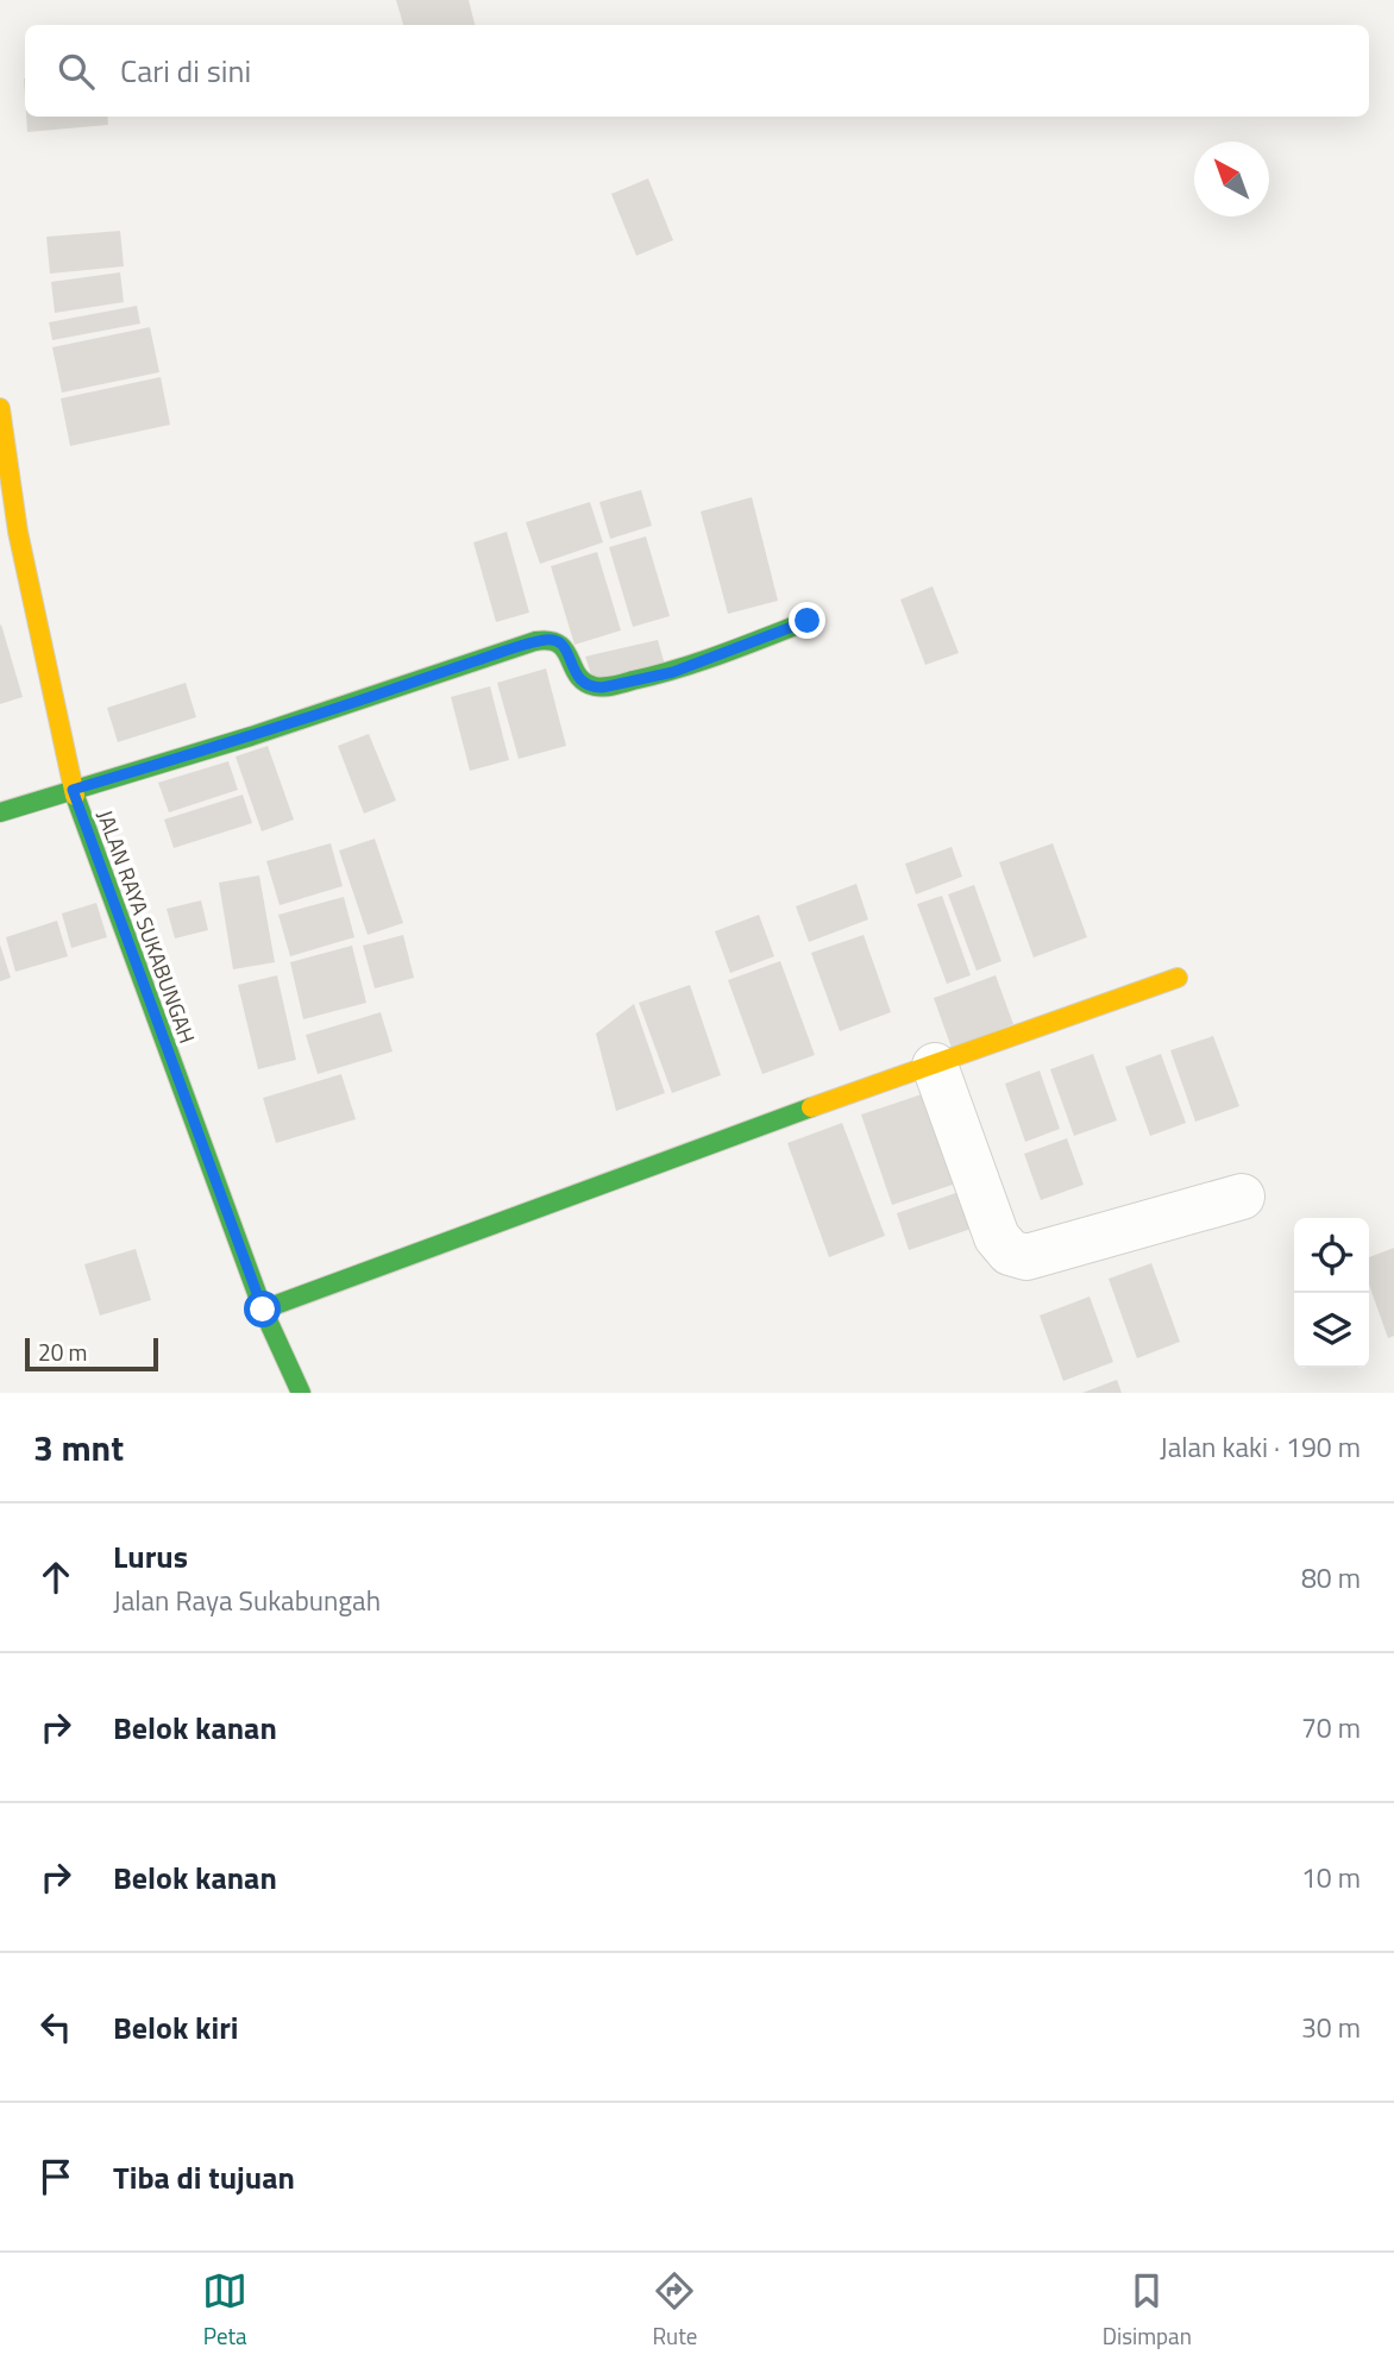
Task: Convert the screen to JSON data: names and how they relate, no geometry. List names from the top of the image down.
{
  "streets": {
    "street": ["JALAN RAYA SUKABUNGAH"]
  },
  "scale_bar": "20 m",
  "north": "top left",
  "page": {
    "search": "Cari di sini",
    "scale": "20 m",
    "heading": ["3 mnt", "Jalan kaki · 190 m"],
    "list": [
      ["Lurus", "Jalan Raya Sukabungah", "80 m"],
      ["Belok kanan", "70 m"],
      ["Belok kanan", "10 m"],
      ["Belok kiri", "30 m"],
      "Tiba di tujuan"
    ],
    "nav": ["Peta", "Rute", "Disimpan"]
  }
}
